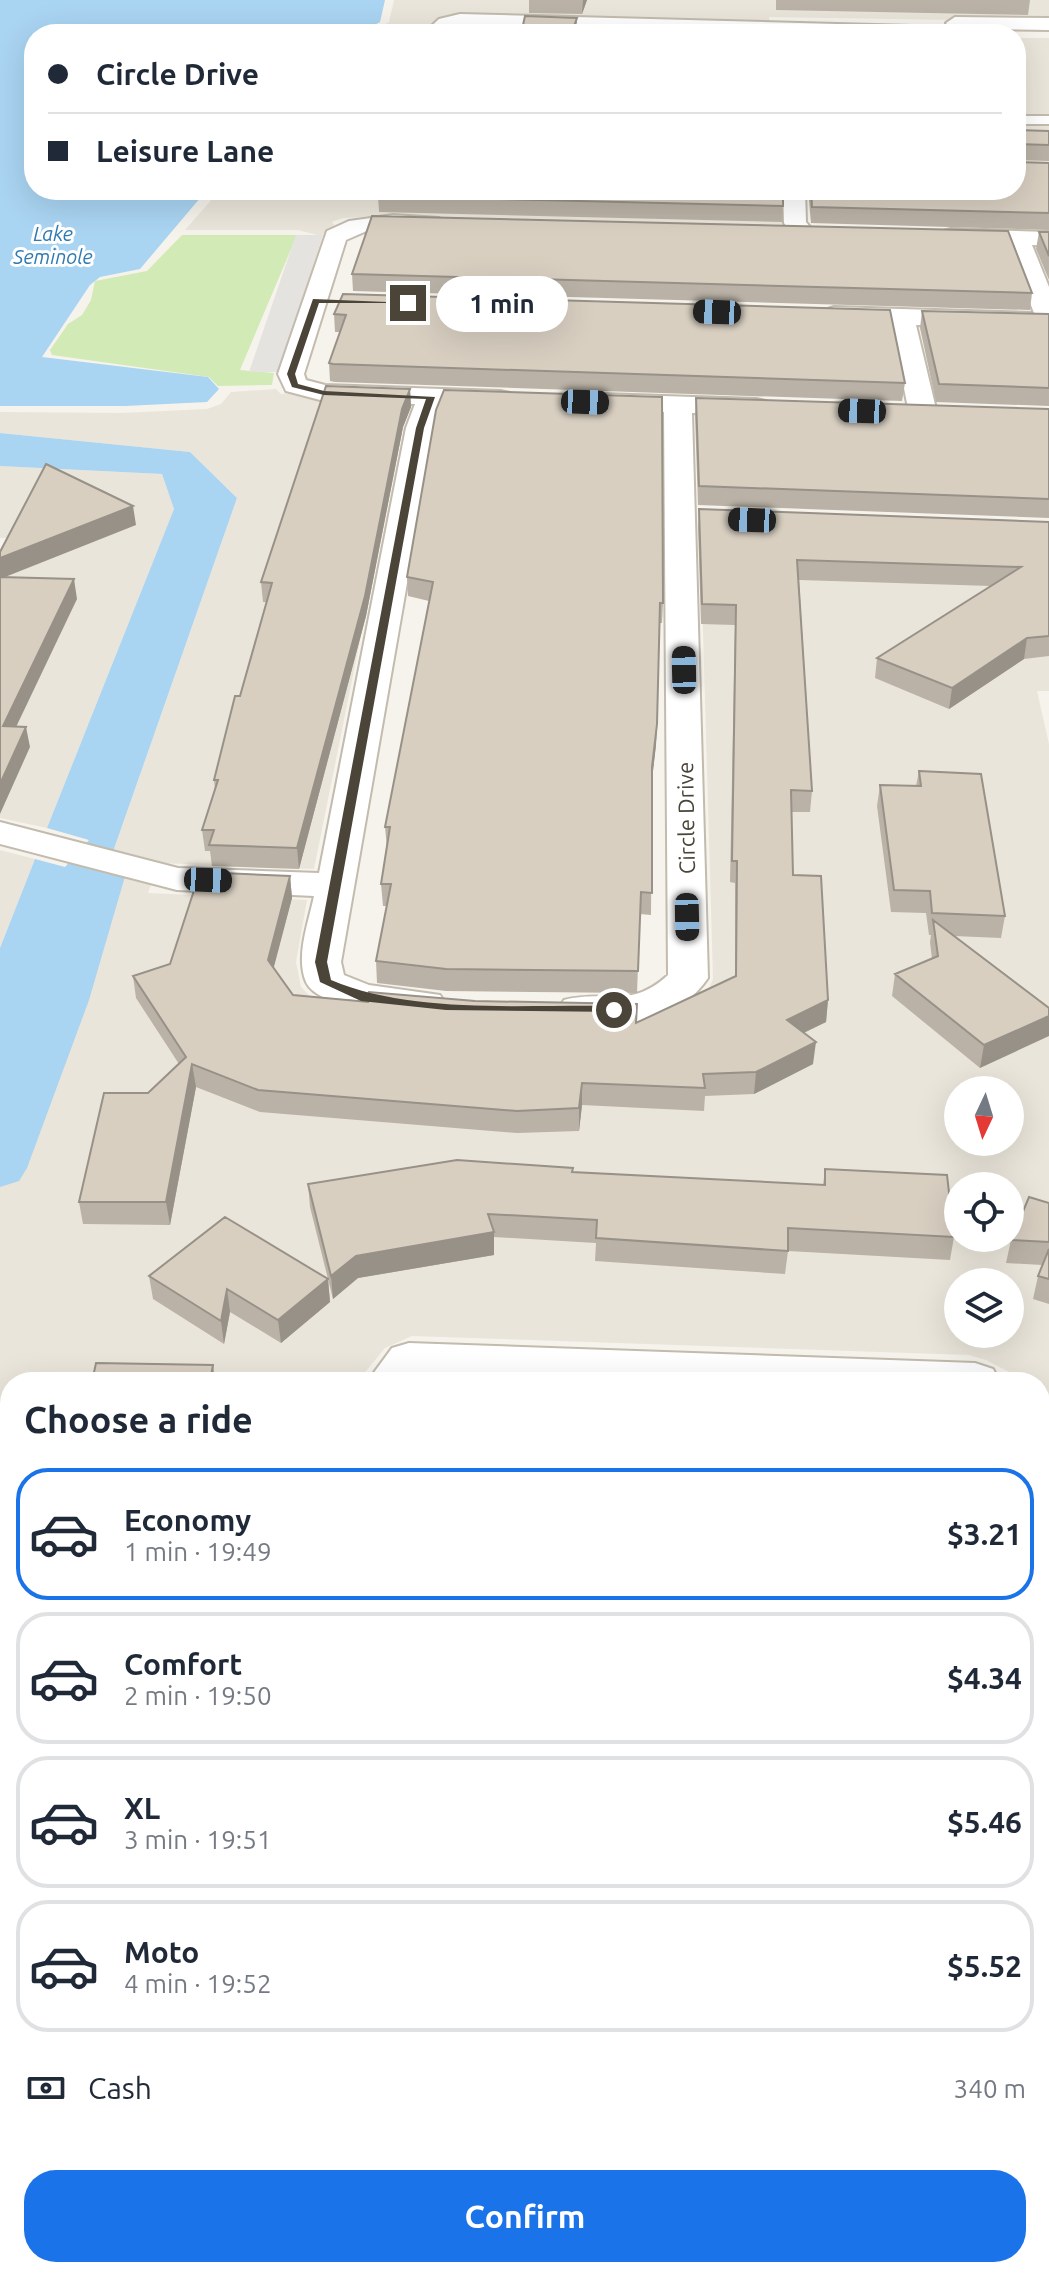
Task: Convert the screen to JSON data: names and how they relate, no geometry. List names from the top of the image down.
{
  "streets": {
    "street": ["Circle Drive"]
  },
  "water": ["Lake Seminole"],
  "north": "bottom",
  "page": {
    "banner": ["Circle Drive", "Leisure Lane"],
    "bubble": "1 min",
    "heading": "Choose a ride",
    "list": [
      {
        "name": "Economy",
        "note": "1 min · 19:49",
        "value": "$3.21"
      },
      {
        "name": "Comfort",
        "note": "2 min · 19:50",
        "value": "$4.34"
      },
      {
        "name": "XL",
        "note": "3 min · 19:51",
        "value": "$5.46"
      },
      {
        "name": "Moto",
        "note": "4 min · 19:52",
        "value": "$5.52"
      }
    ],
    "pay": ["Cash", "340 m"],
    "buttons": "Confirm"
  }
}
